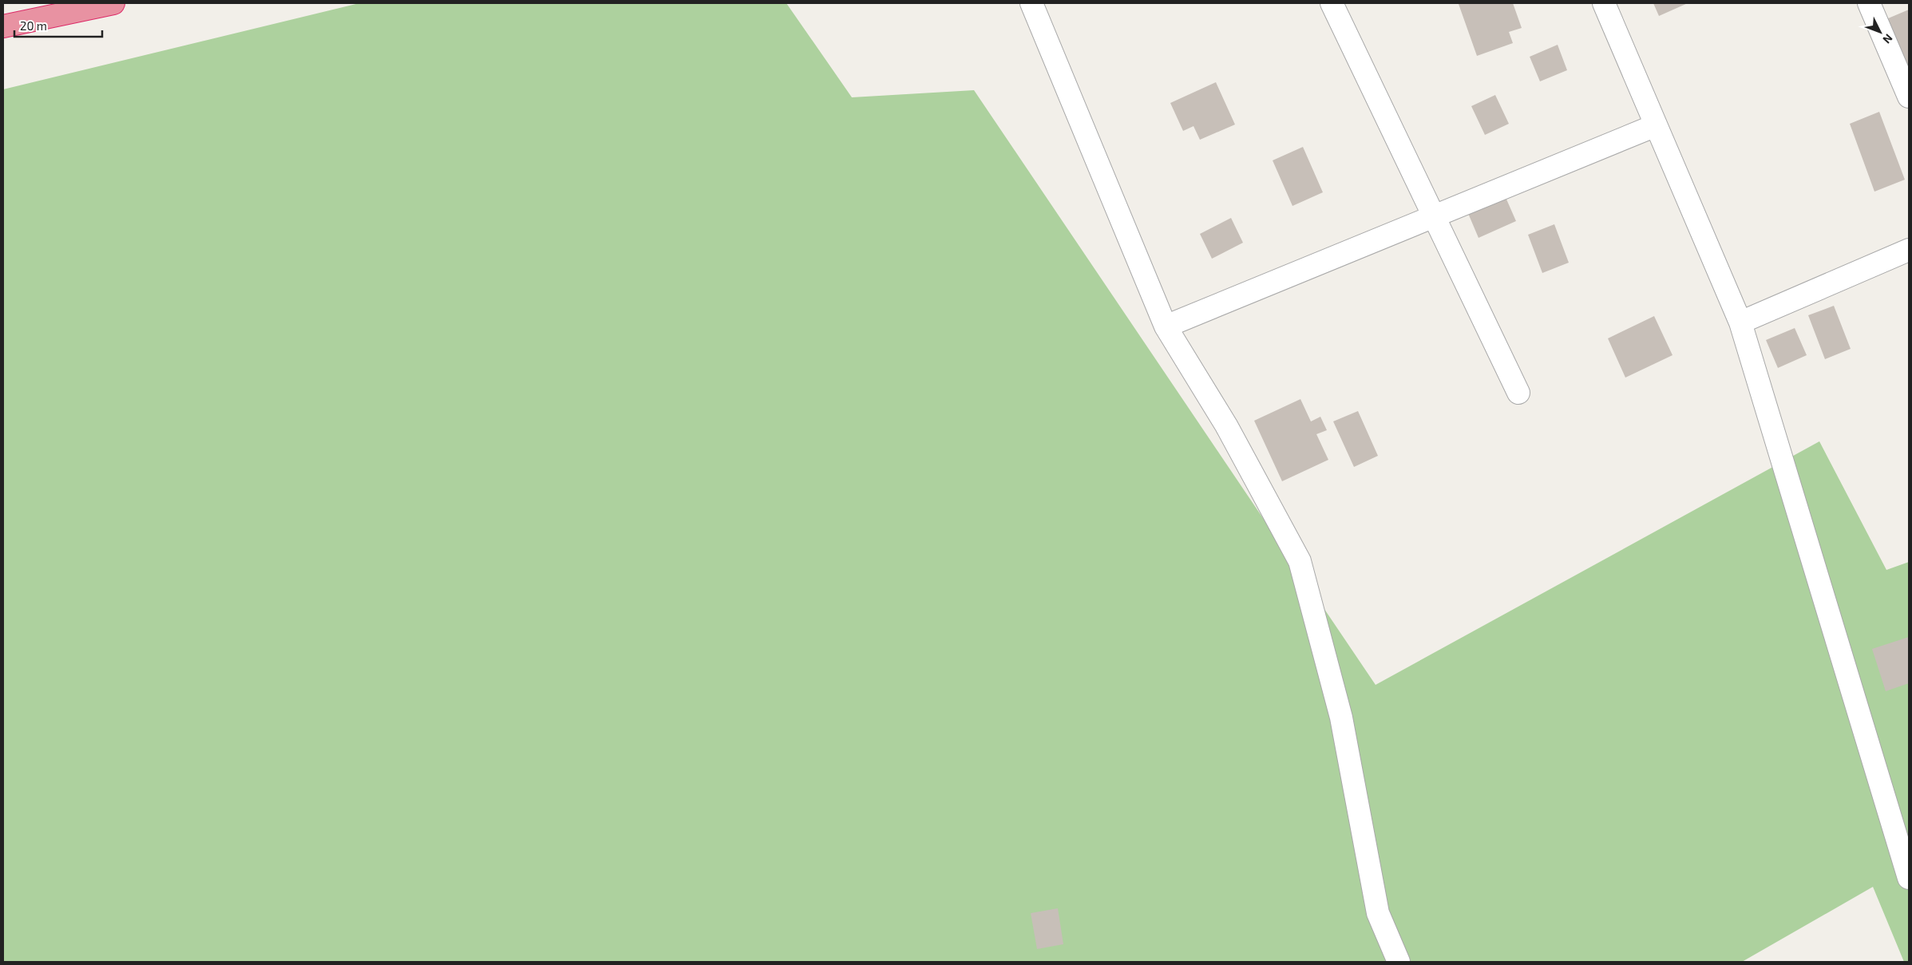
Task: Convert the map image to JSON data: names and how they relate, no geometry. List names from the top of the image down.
{
  "scale_bar": "20 m",
  "north": "bottom right"
}
